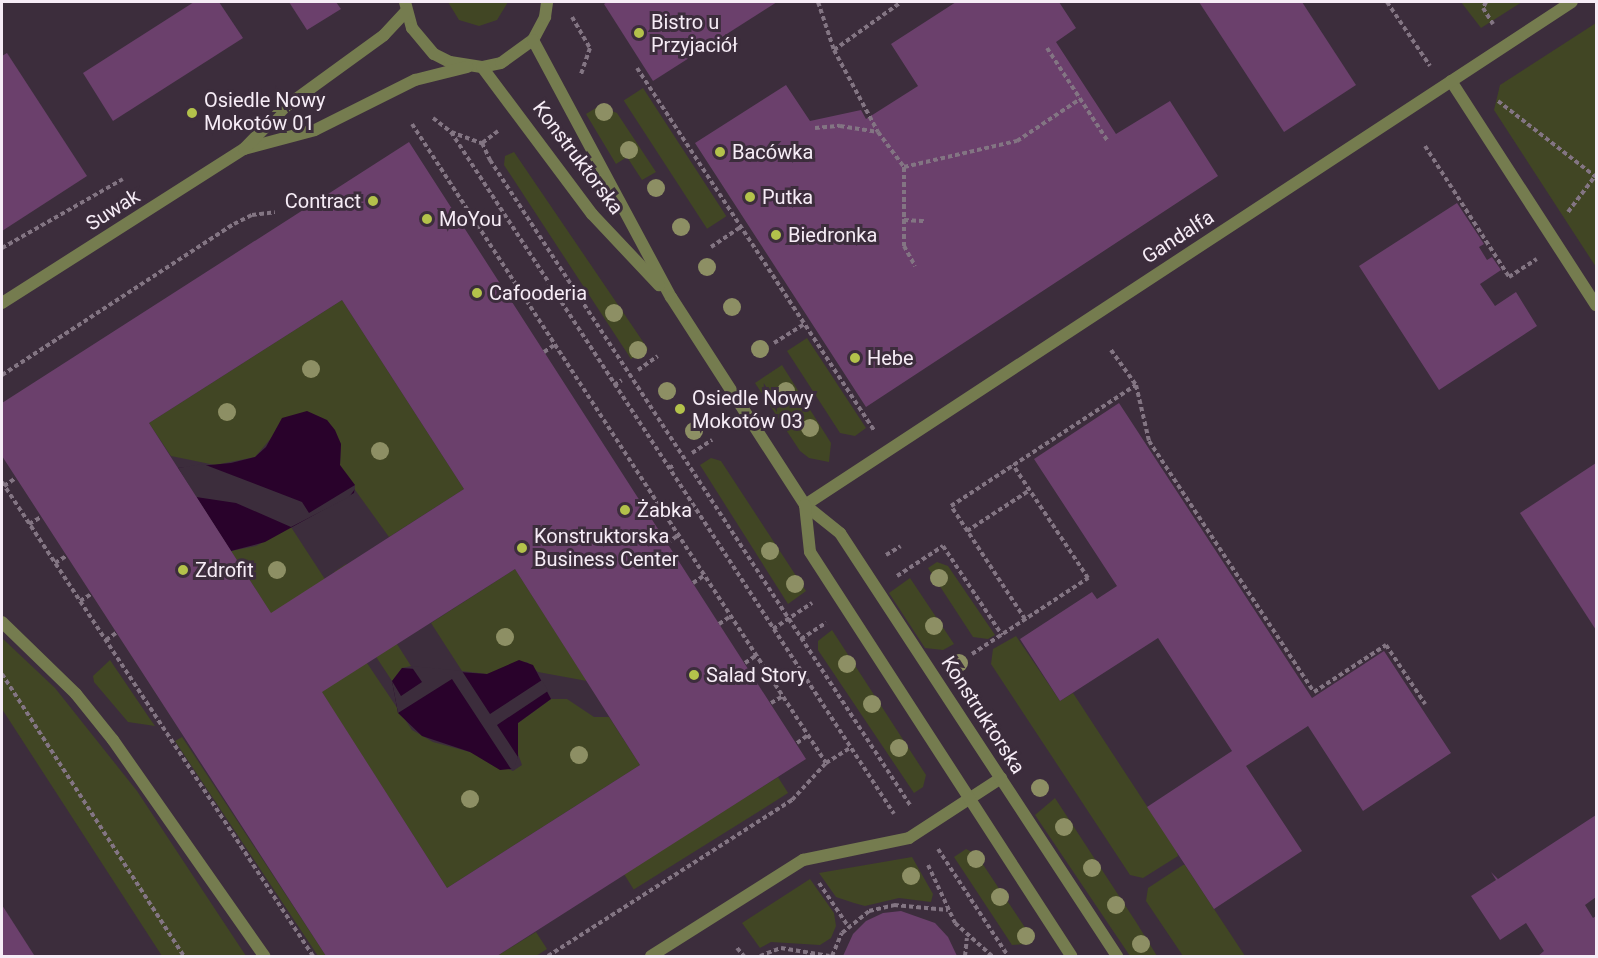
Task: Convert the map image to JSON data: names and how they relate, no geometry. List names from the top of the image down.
{
  "streets": {
    "street": ["Konstruktorska", "Suwak", "Gandalfa"]
  },
  "crossings": [
    ["Konstruktorska", "Gandalfa"]
  ],
  "places": [
    "Bistro u Przyjaciół",
    "Osiedle Nowy Mokotów 01",
    "Bacówka",
    "Putka",
    "Contract",
    "MoYou",
    "Biedronka",
    "Cafooderia",
    "Hebe",
    "Osiedle Nowy Mokotów 03",
    "Żabka",
    "Konstruktorska Business Center",
    "Zdrofit",
    "Salad Story"
  ]
}
